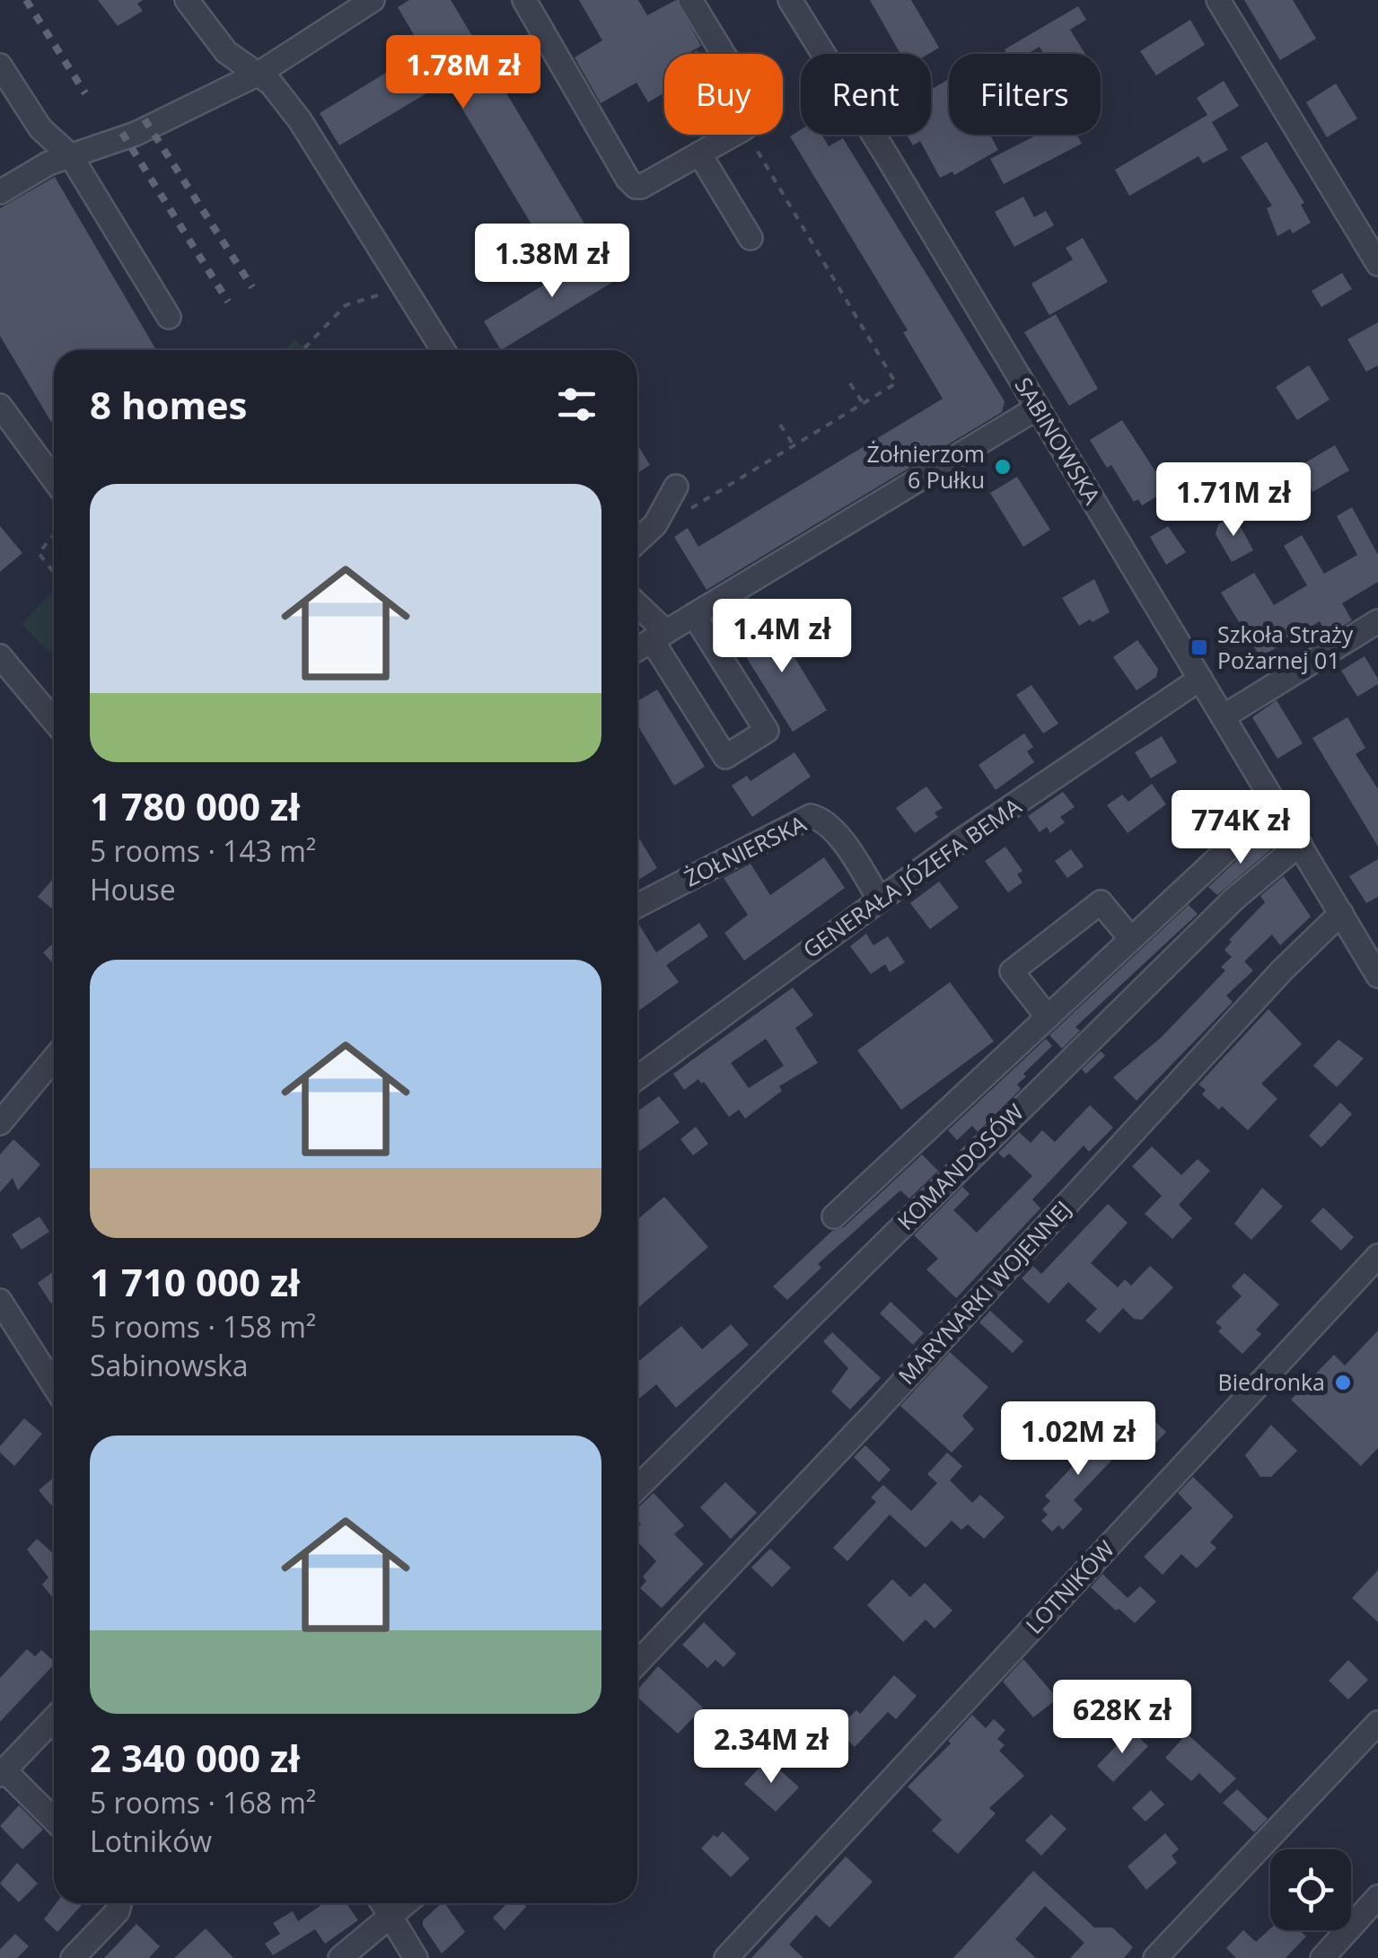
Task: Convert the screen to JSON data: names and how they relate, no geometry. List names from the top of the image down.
{
  "streets": {
    "street": [
      "SABINOWSKA",
      "ŻOŁNIERSKA",
      "GENERAŁA JÓZEFA BEMA",
      "KOMANDOSÓW",
      "MARYNARKI WOJENNEJ",
      "LOTNIKÓW"
    ]
  },
  "crossings": [
    ["SABINOWSKA", "GENERAŁA JÓZEFA BEMA"],
    ["SABINOWSKA", "KOMANDOSÓW"],
    ["SABINOWSKA", "MARYNARKI WOJENNEJ"],
    ["ŻOŁNIERSKA", "GENERAŁA JÓZEFA BEMA"]
  ],
  "places": {
    "other": ["Żołnierzom 6 Pułku", "Biedronka"],
    "transit": ["Szkoła Straży Pożarnej 01"]
  },
  "page": {
    "price": [
      "1.78M zł",
      "1.38M zł",
      "1.71M zł",
      "1.4M zł",
      "774K zł",
      "1.02M zł",
      "628K zł",
      "2.34M zł"
    ],
    "chip": ["Buy", "Rent", "Filters"],
    "heading": "8 homes",
    "list": [
      {
        "name": "1 780 000 zł",
        "note": "5 rooms · 143 m² · House"
      },
      {
        "name": "1 710 000 zł",
        "note": "5 rooms · 158 m² · Sabinowska"
      },
      {
        "name": "2 340 000 zł",
        "note": "5 rooms · 168 m² · Lotników"
      }
    ]
  }
}
